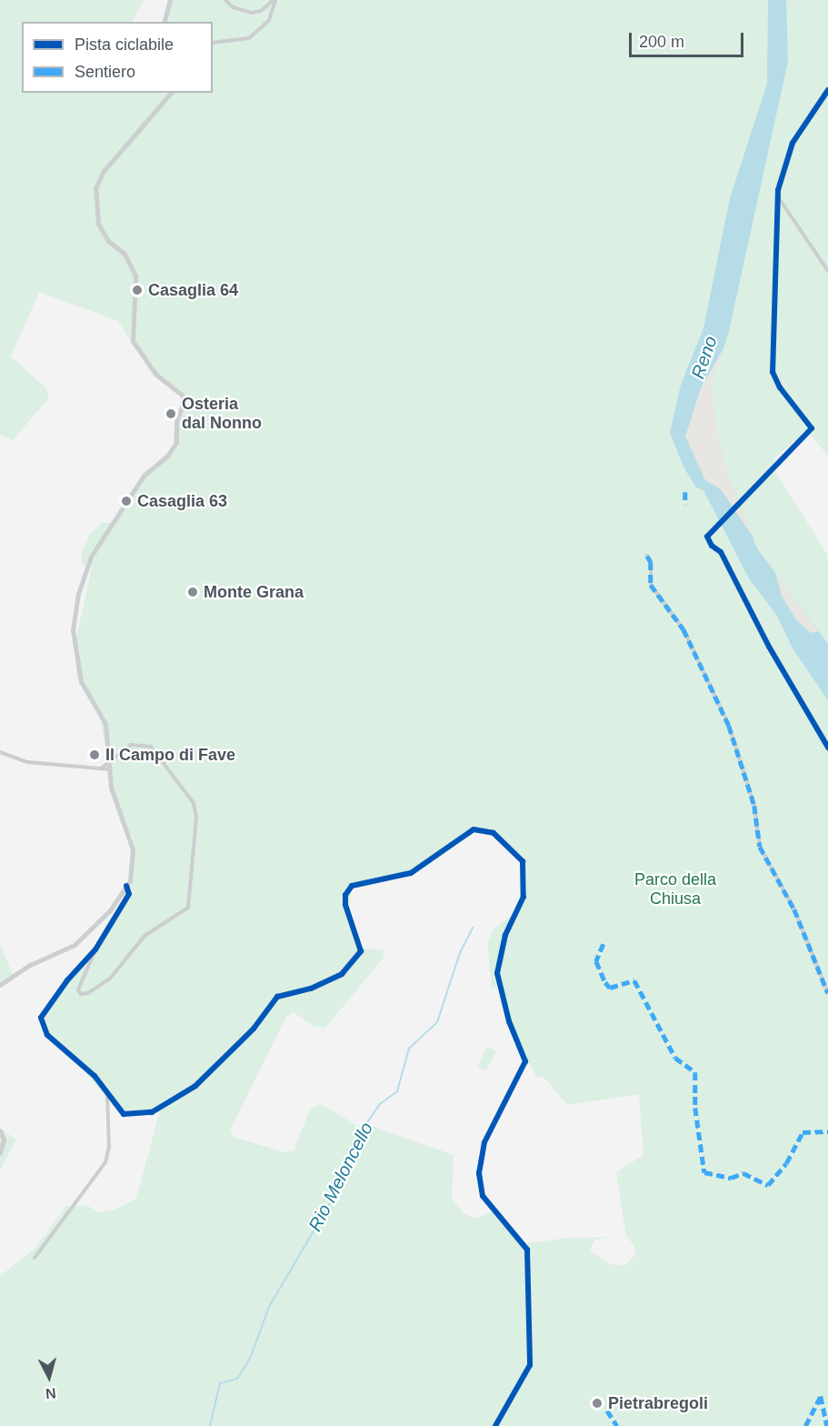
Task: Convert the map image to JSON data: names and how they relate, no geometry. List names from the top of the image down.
{
  "water": ["Reno", "Rio Meloncello"],
  "parks": ["Parco della Chiusa"],
  "places": [
    "Casaglia 64",
    "Osteria dal Nonno",
    "Casaglia 63",
    "Monte Grana",
    "Il Campo di Fave",
    "Pietrabregoli"
  ],
  "legend": ["Pista ciclabile", "Sentiero"],
  "scale_bar": "200 m",
  "north": "bottom"
}
